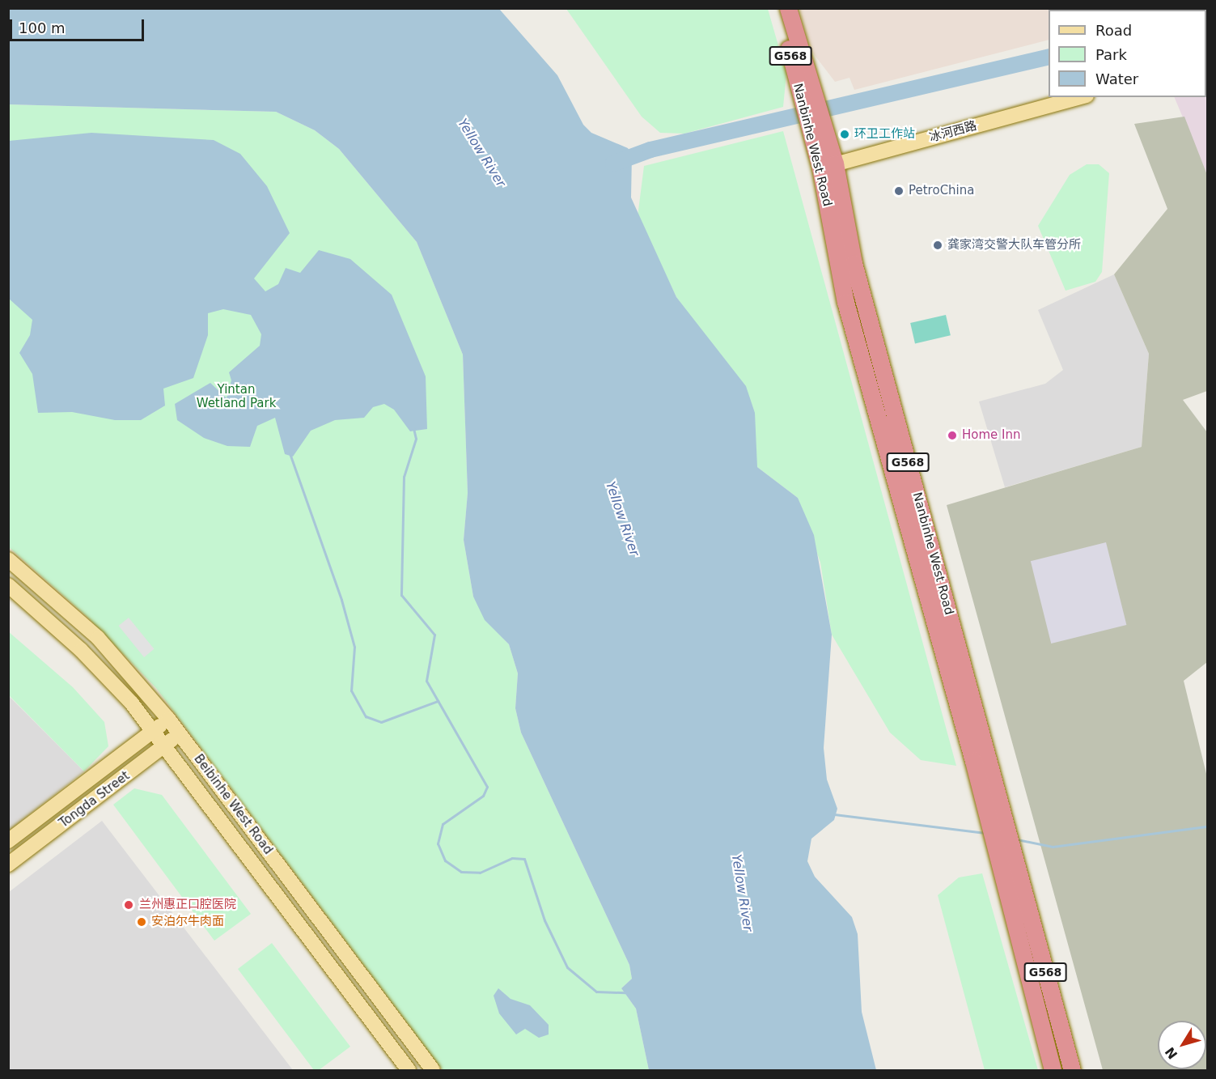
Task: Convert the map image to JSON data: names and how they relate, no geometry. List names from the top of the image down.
{
  "streets": {
    "highway": ["G568", "Nanbinhe West Road"],
    "main road": ["冰河西路", "Tongda Street", "Beibinhe West Road"]
  },
  "crossings": [
    ["冰河西路", "Nanbinhe West Road"],
    ["Tongda Street", "Beibinhe West Road"]
  ],
  "water": ["Yellow River"],
  "parks": ["Yintan Wetland Park"],
  "places": [
    "环卫工作站",
    "PetroChina",
    "龚家湾交警大队车管分所",
    "Home Inn",
    "兰州惠正口腔医院",
    "安泊尔牛肉面"
  ],
  "legend": ["Road", "Park", "Water"],
  "scale_bar": "100 m",
  "north": "bottom left"
}
